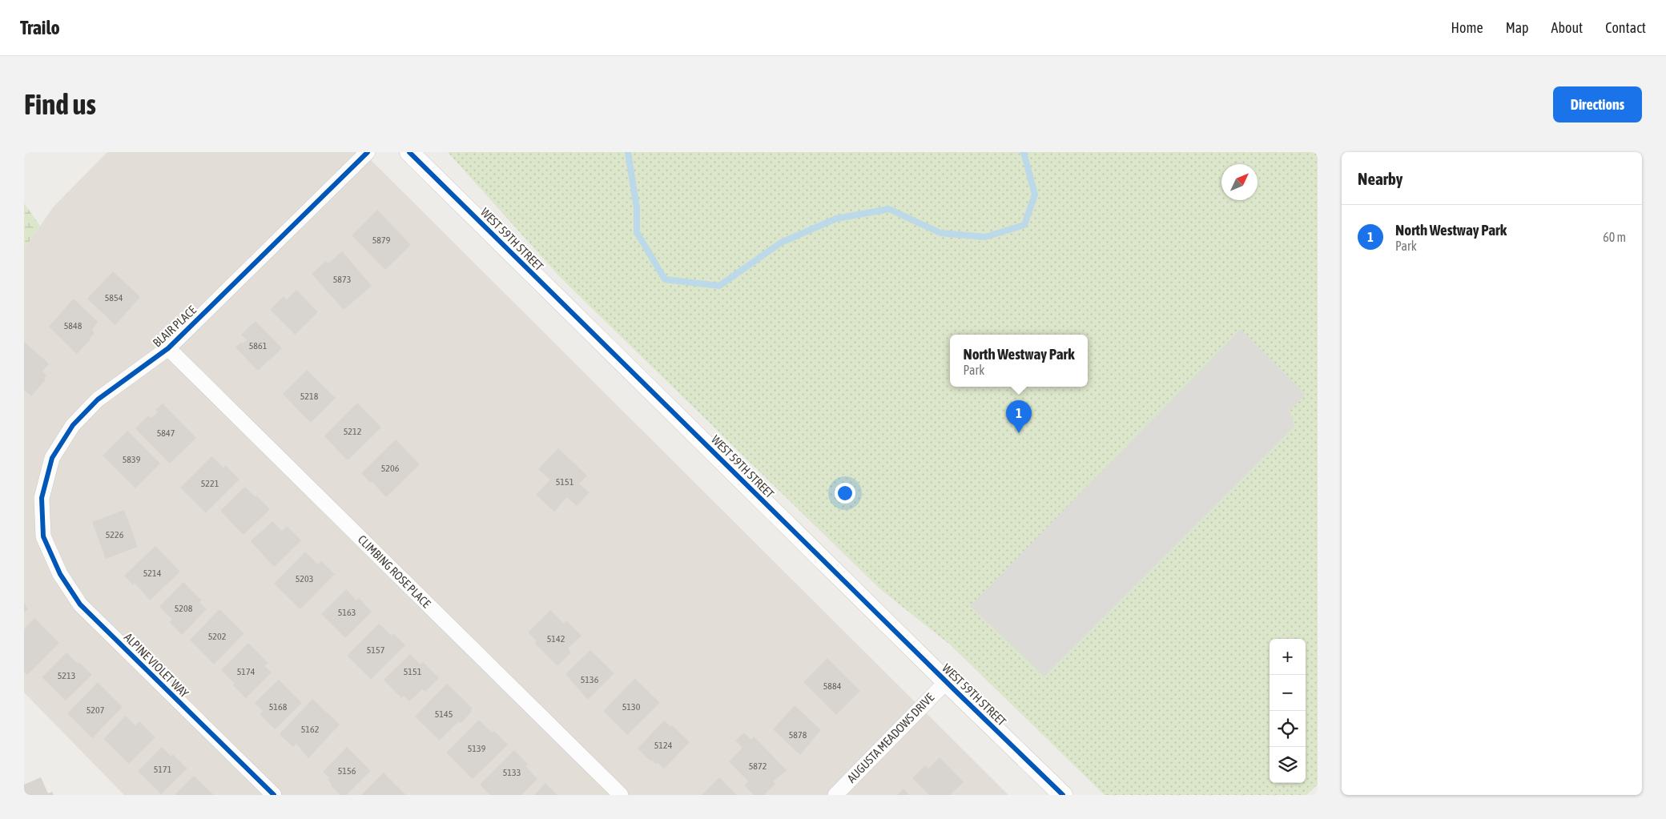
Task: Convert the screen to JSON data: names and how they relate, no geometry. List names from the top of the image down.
{
  "streets": {
    "street": [
      "WEST 59TH STREET",
      "BLAIR PLACE",
      "CLIMBING ROSE PLACE",
      "ALPINE VIOLET WAY",
      "AUGUSTA MEADOWS DRIVE"
    ]
  },
  "crossings": [
    ["WEST 59TH STREET", "AUGUSTA MEADOWS DRIVE"],
    ["BLAIR PLACE", "CLIMBING ROSE PLACE"],
    ["BLAIR PLACE", "ALPINE VIOLET WAY"]
  ],
  "house_numbers": [
    "5879",
    "5873",
    "5854",
    "5848",
    "5861",
    "5218",
    "5212",
    "5847",
    "5839",
    "5206",
    "5151",
    "5221",
    "5226",
    "5214",
    "5203",
    "5208",
    "5163",
    "5202",
    "5142",
    "5157",
    "5174",
    "5151",
    "5213",
    "5136",
    "5884",
    "5168",
    "5130",
    "5207",
    "5145",
    "5162",
    "5878",
    "5124",
    "5139",
    "5872",
    "5171",
    "5156",
    "5133"
  ],
  "north": "top right",
  "page": {
    "header": "Trailo",
    "nav": [
      "Home",
      "Map",
      "About",
      "Contact"
    ],
    "buttons": "Directions",
    "title": "Find us",
    "heading": "Nearby",
    "list": [
      {
        "mark": "1",
        "name": "North Westway Park",
        "note": "Park",
        "value": "60 m"
      }
    ],
    "popup": ["North Westway Park", "Park"],
    "pins": "1",
    "map_buttons": ["+", "−"]
  }
}
